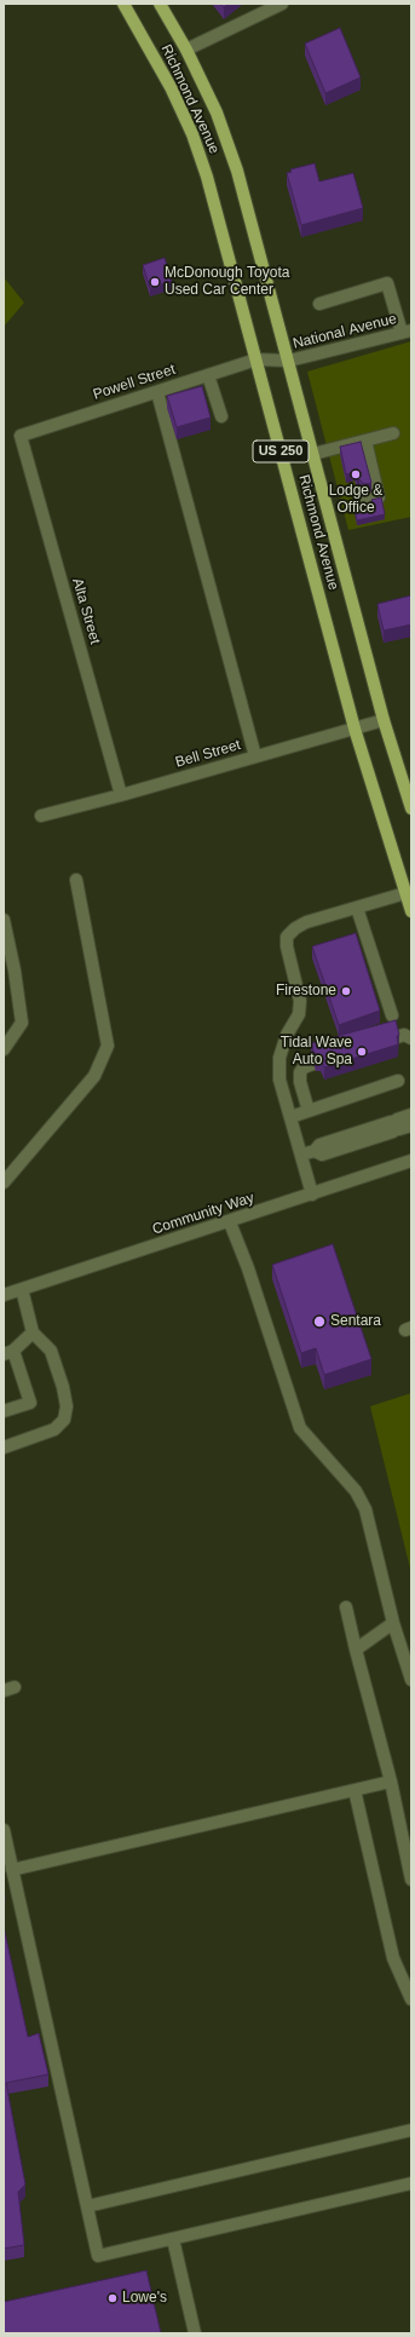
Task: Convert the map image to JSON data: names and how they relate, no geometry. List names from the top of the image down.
{
  "streets": {
    "main road": ["Richmond Avenue", "US 250"],
    "street": [
      "National Avenue",
      "Powell Street",
      "Alta Street",
      "Bell Street",
      "Community Way"
    ]
  },
  "crossings": [
    ["Richmond Avenue", "National Avenue"],
    ["Richmond Avenue", "Powell Street"],
    ["Richmond Avenue", "Bell Street"],
    ["National Avenue", "Powell Street"],
    ["Powell Street", "Alta Street"],
    ["Alta Street", "Bell Street"]
  ],
  "places": [
    "McDonough Toyota Used Car Center",
    "Lodge & Office",
    "Firestone",
    "Tidal Wave Auto Spa",
    "Sentara",
    "Lowe's"
  ]
}
